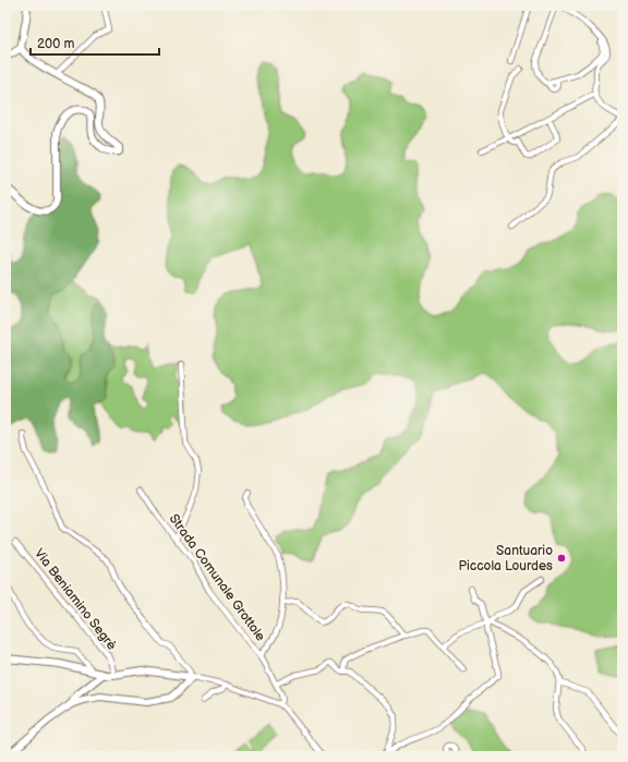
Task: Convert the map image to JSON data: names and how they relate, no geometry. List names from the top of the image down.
{
  "streets": {
    "street": ["Strada Comunale Grottole", "Via Beniamino Segrè"]
  },
  "places": ["Santuario Piccola Lourdes"],
  "scale_bar": "200 m"
}
